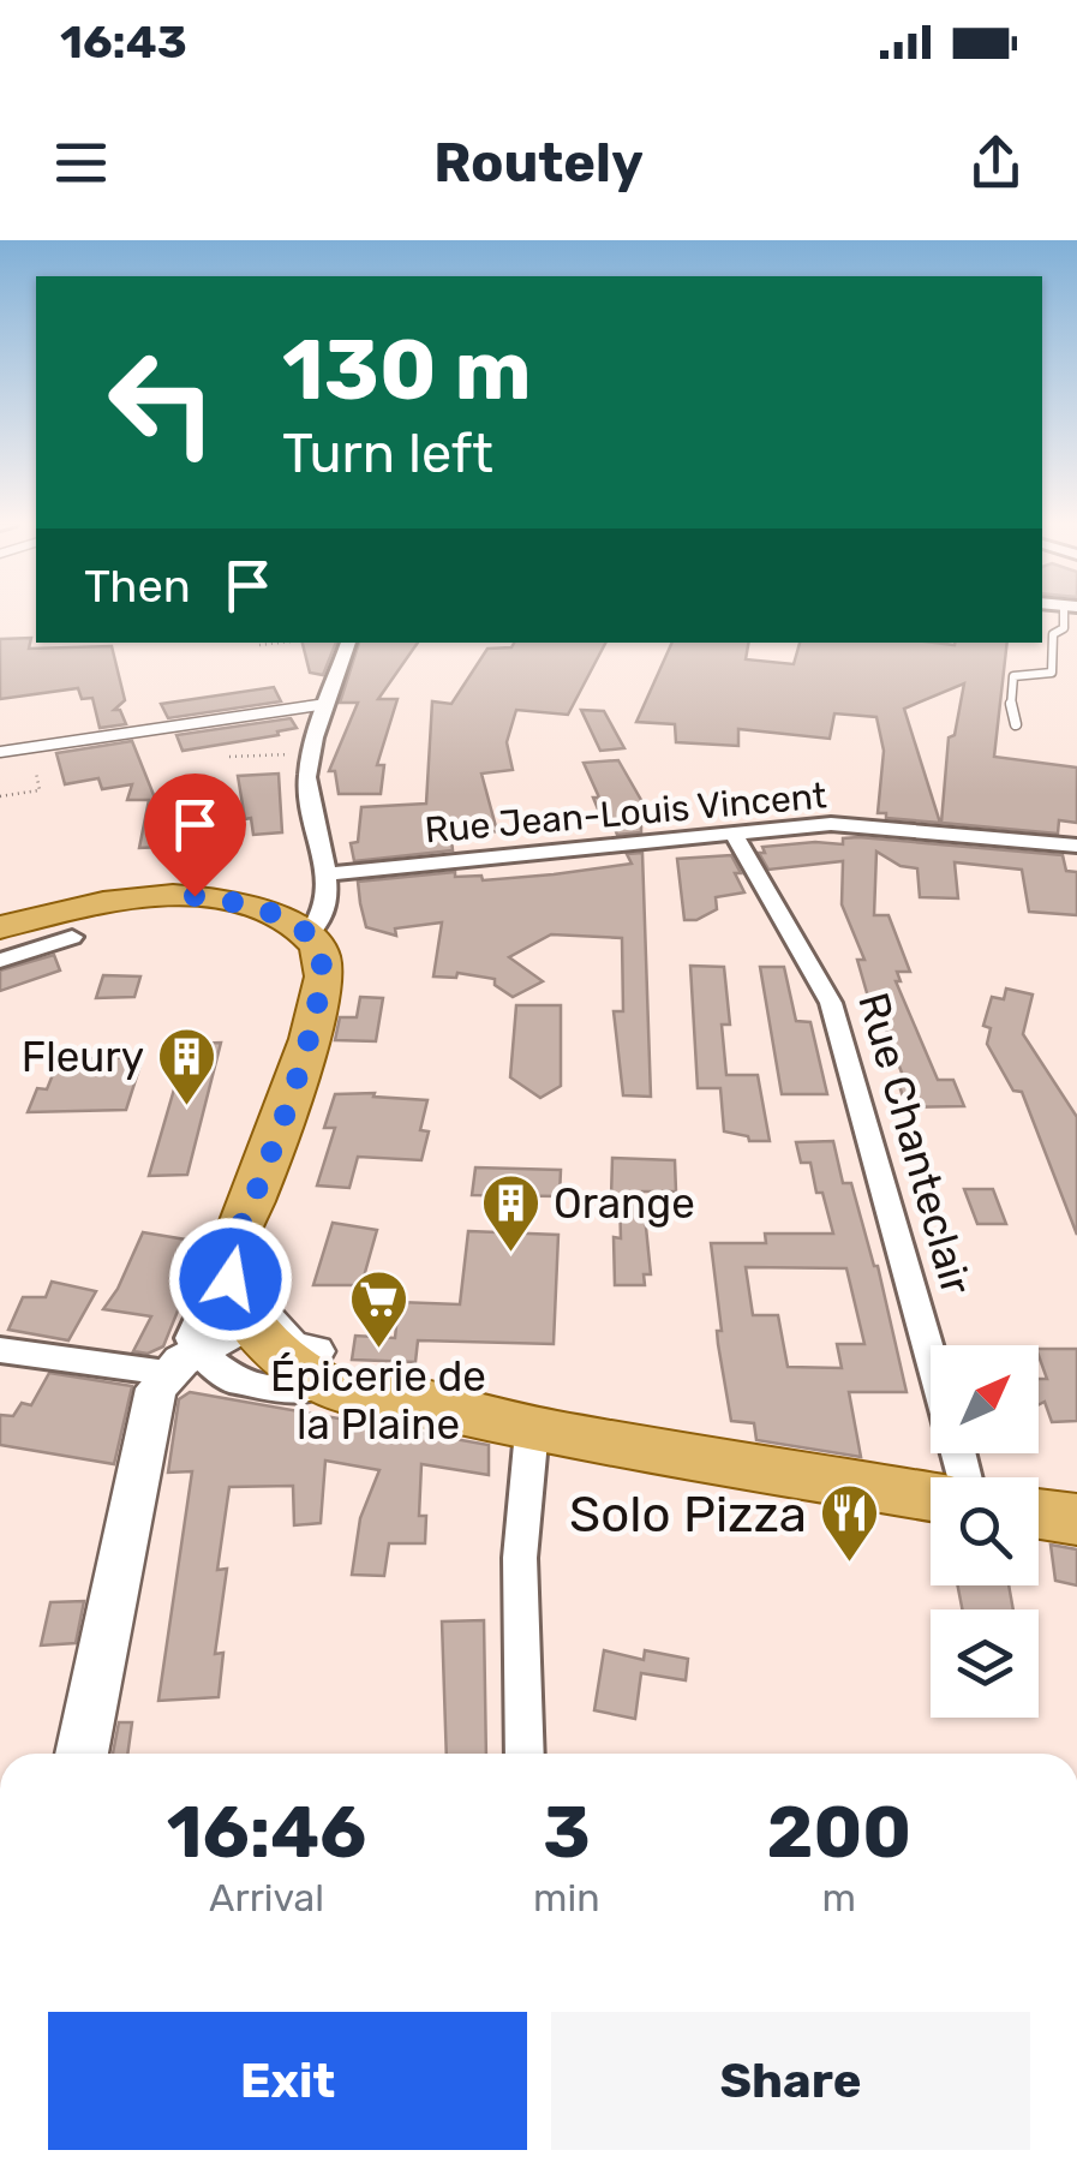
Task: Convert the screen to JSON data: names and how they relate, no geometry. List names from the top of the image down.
{
  "streets": {
    "street": ["Rue Jean-Louis Vincent", "Rue Chanteclair"]
  },
  "crossings": [
    ["Rue Jean-Louis Vincent", "Rue Chanteclair"]
  ],
  "places": {
    "building": ["Fleury", "Orange"],
    "supermarket": ["Épicerie de la Plaine"],
    "restaurant": ["Solo Pizza"]
  },
  "north": "top right",
  "page": {
    "status": "16:43",
    "header": "Routely",
    "turn": ["130 m", "Turn left"],
    "then": "Then",
    "eta": [
      "16:46",
      "Arrival",
      "3",
      "min",
      "200",
      "m"
    ],
    "buttons": ["Exit", "Share"]
  }
}
